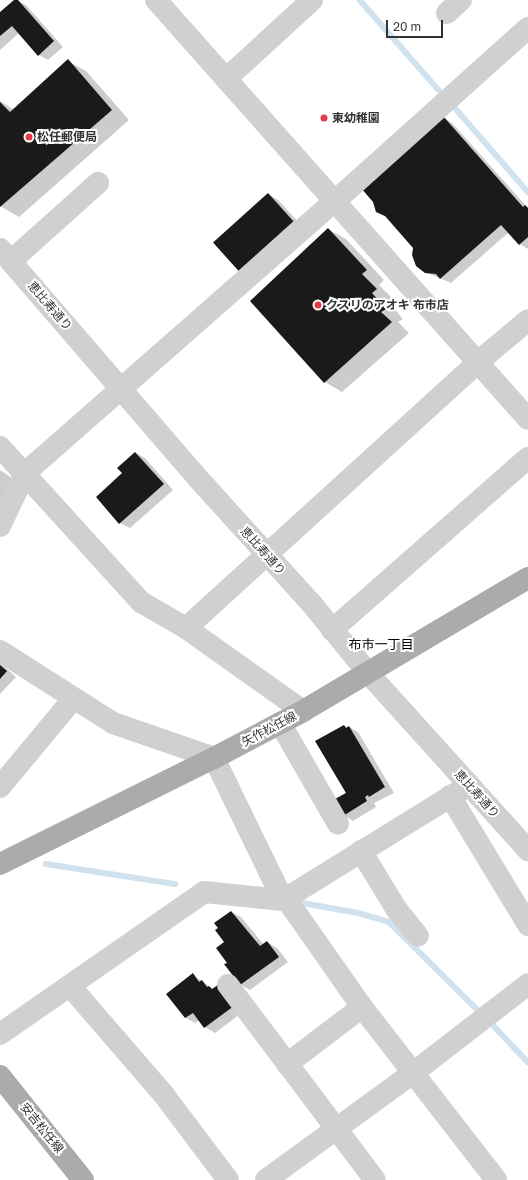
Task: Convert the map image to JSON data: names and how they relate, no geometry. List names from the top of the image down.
{
  "streets": {
    "main road": ["矢作松任線", "安吉松任線"],
    "street": ["恵比寿通り"]
  },
  "crossings": [
    ["恵比寿通り", "矢作松任線"]
  ],
  "districts": ["布市一丁目"],
  "places": ["東幼稚園", "松任郵便局", "クスリのアオキ 布市店"],
  "scale_bar": "20 m"
}
